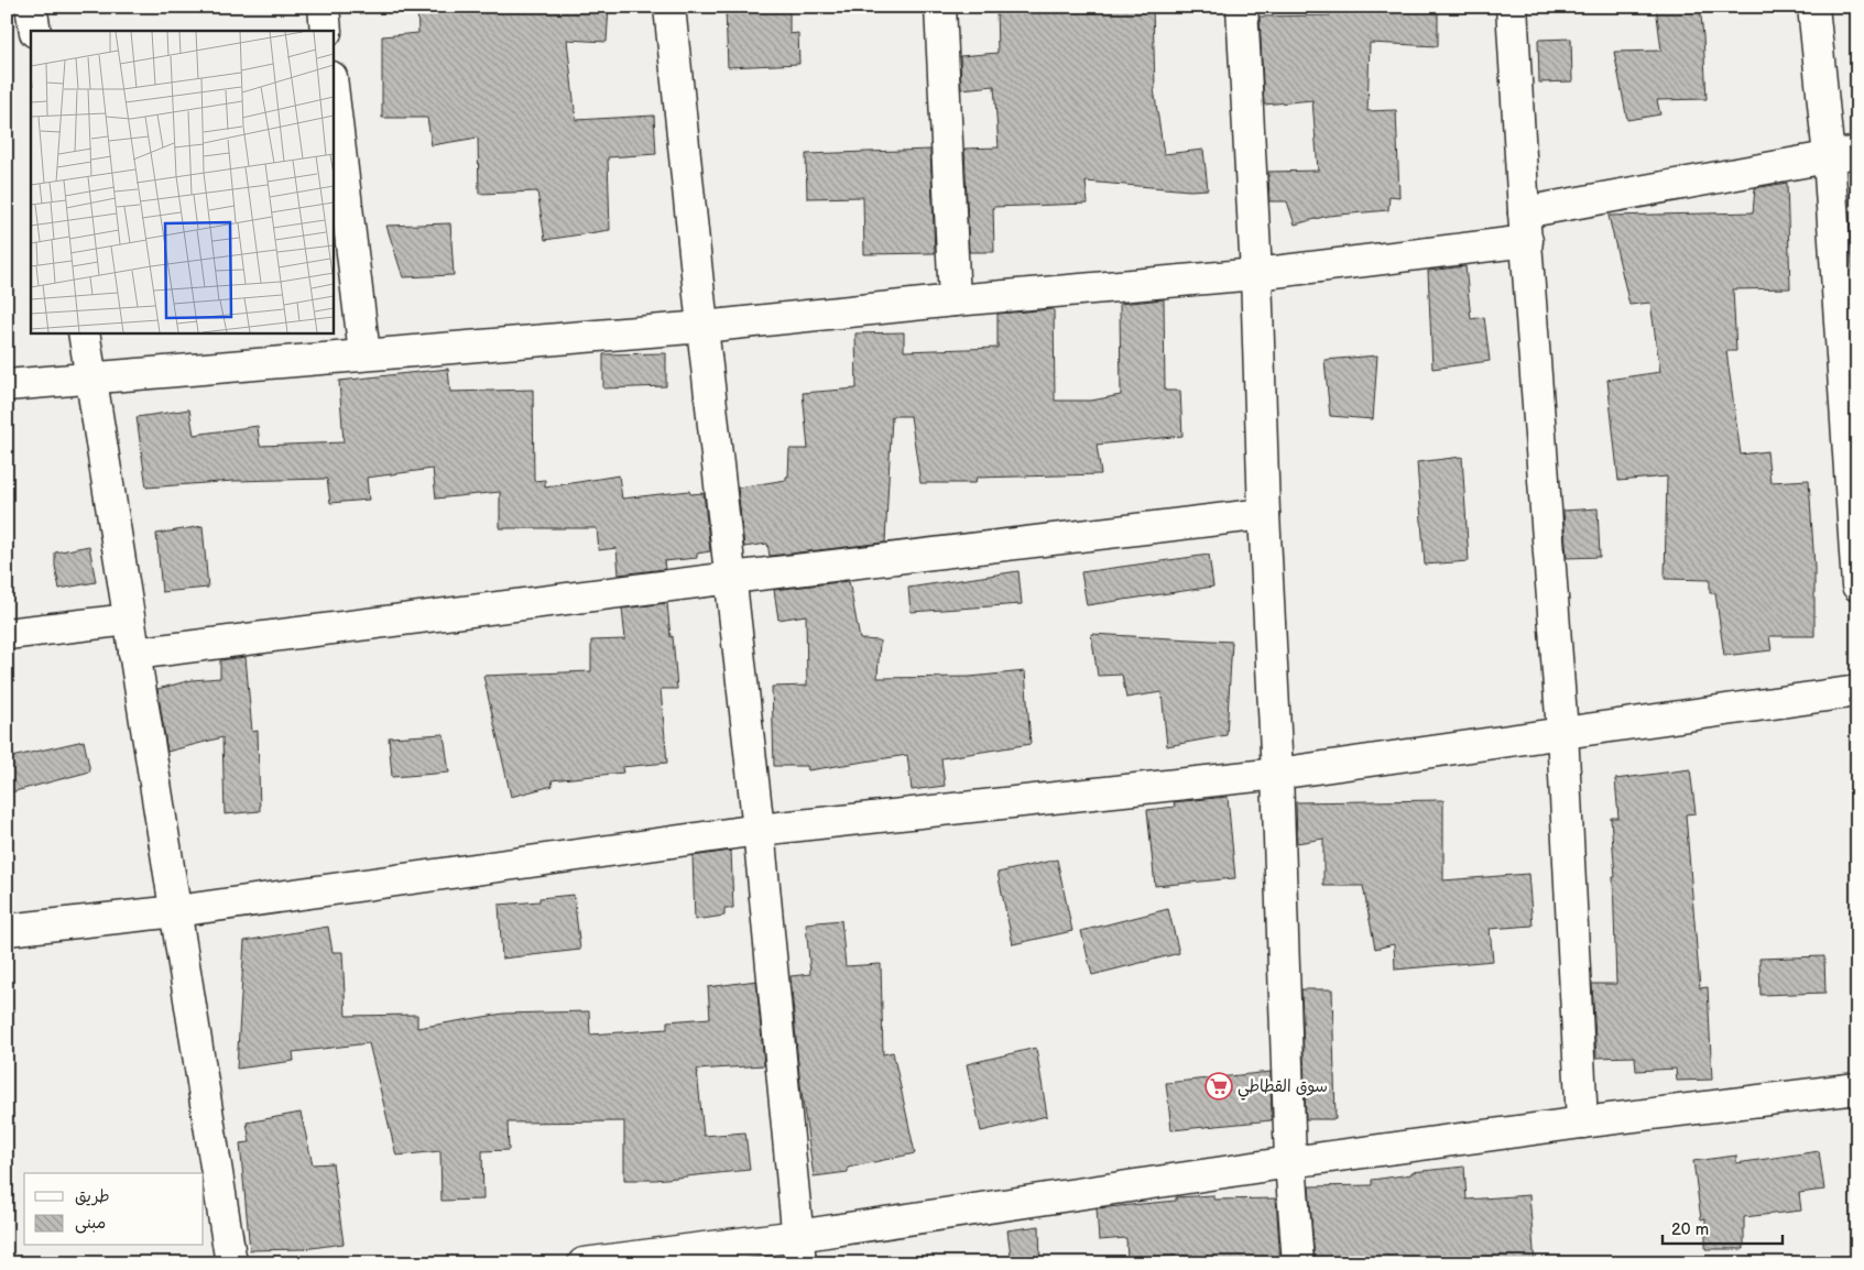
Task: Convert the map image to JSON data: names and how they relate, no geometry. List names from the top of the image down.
{
  "places": {
    "supermarket": ["سوق القطاطي"]
  },
  "legend": ["طريق", "مبنى"],
  "scale_bar": "20 m"
}
